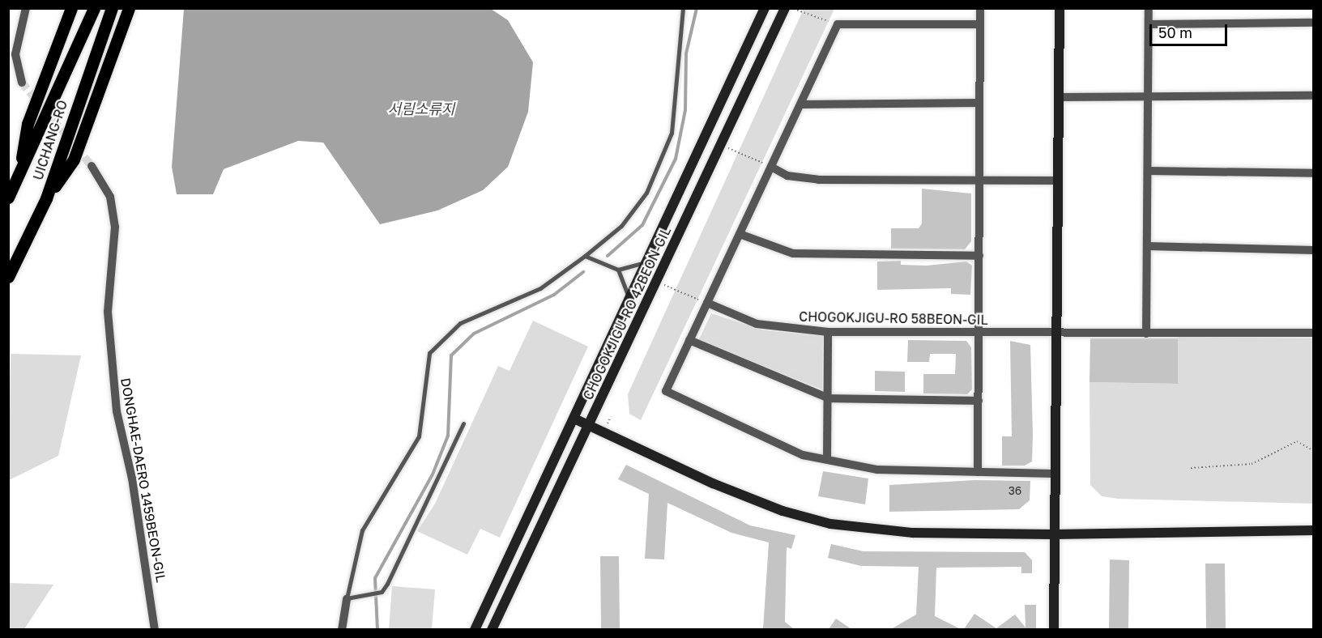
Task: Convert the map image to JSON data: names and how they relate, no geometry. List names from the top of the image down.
{
  "streets": {
    "main road": ["UICHANG-RO"],
    "street": ["CHOGOKJIGU-RO 42BEON-GIL", "CHOGOKJIGU-RO 58BEON-GIL", "DONGHAE-DAERO 1459BEON-GIL"]
  },
  "water": ["서림소류지"],
  "house_numbers": ["36"],
  "scale_bar": "50 m"
}
